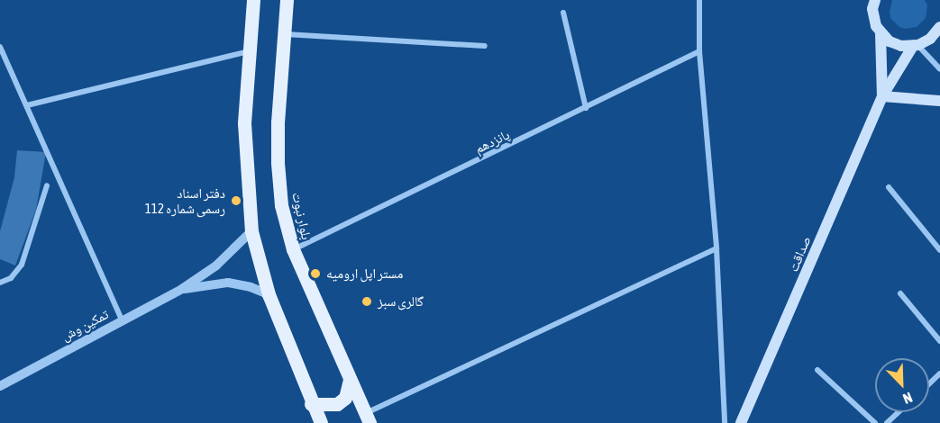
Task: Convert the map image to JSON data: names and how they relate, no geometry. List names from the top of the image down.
{
  "streets": {
    "main road": ["بلوار نبوت", "صداقت"],
    "street": ["پانزدهم", "تمکین وش"]
  },
  "crossings": [
    ["پانزدهم", "بلوار نبوت"]
  ],
  "places": ["دفتر اسناد رسمی شماره 112", "مستر اپل ارومیه", "گالری سبز"],
  "north": "bottom right"
}
